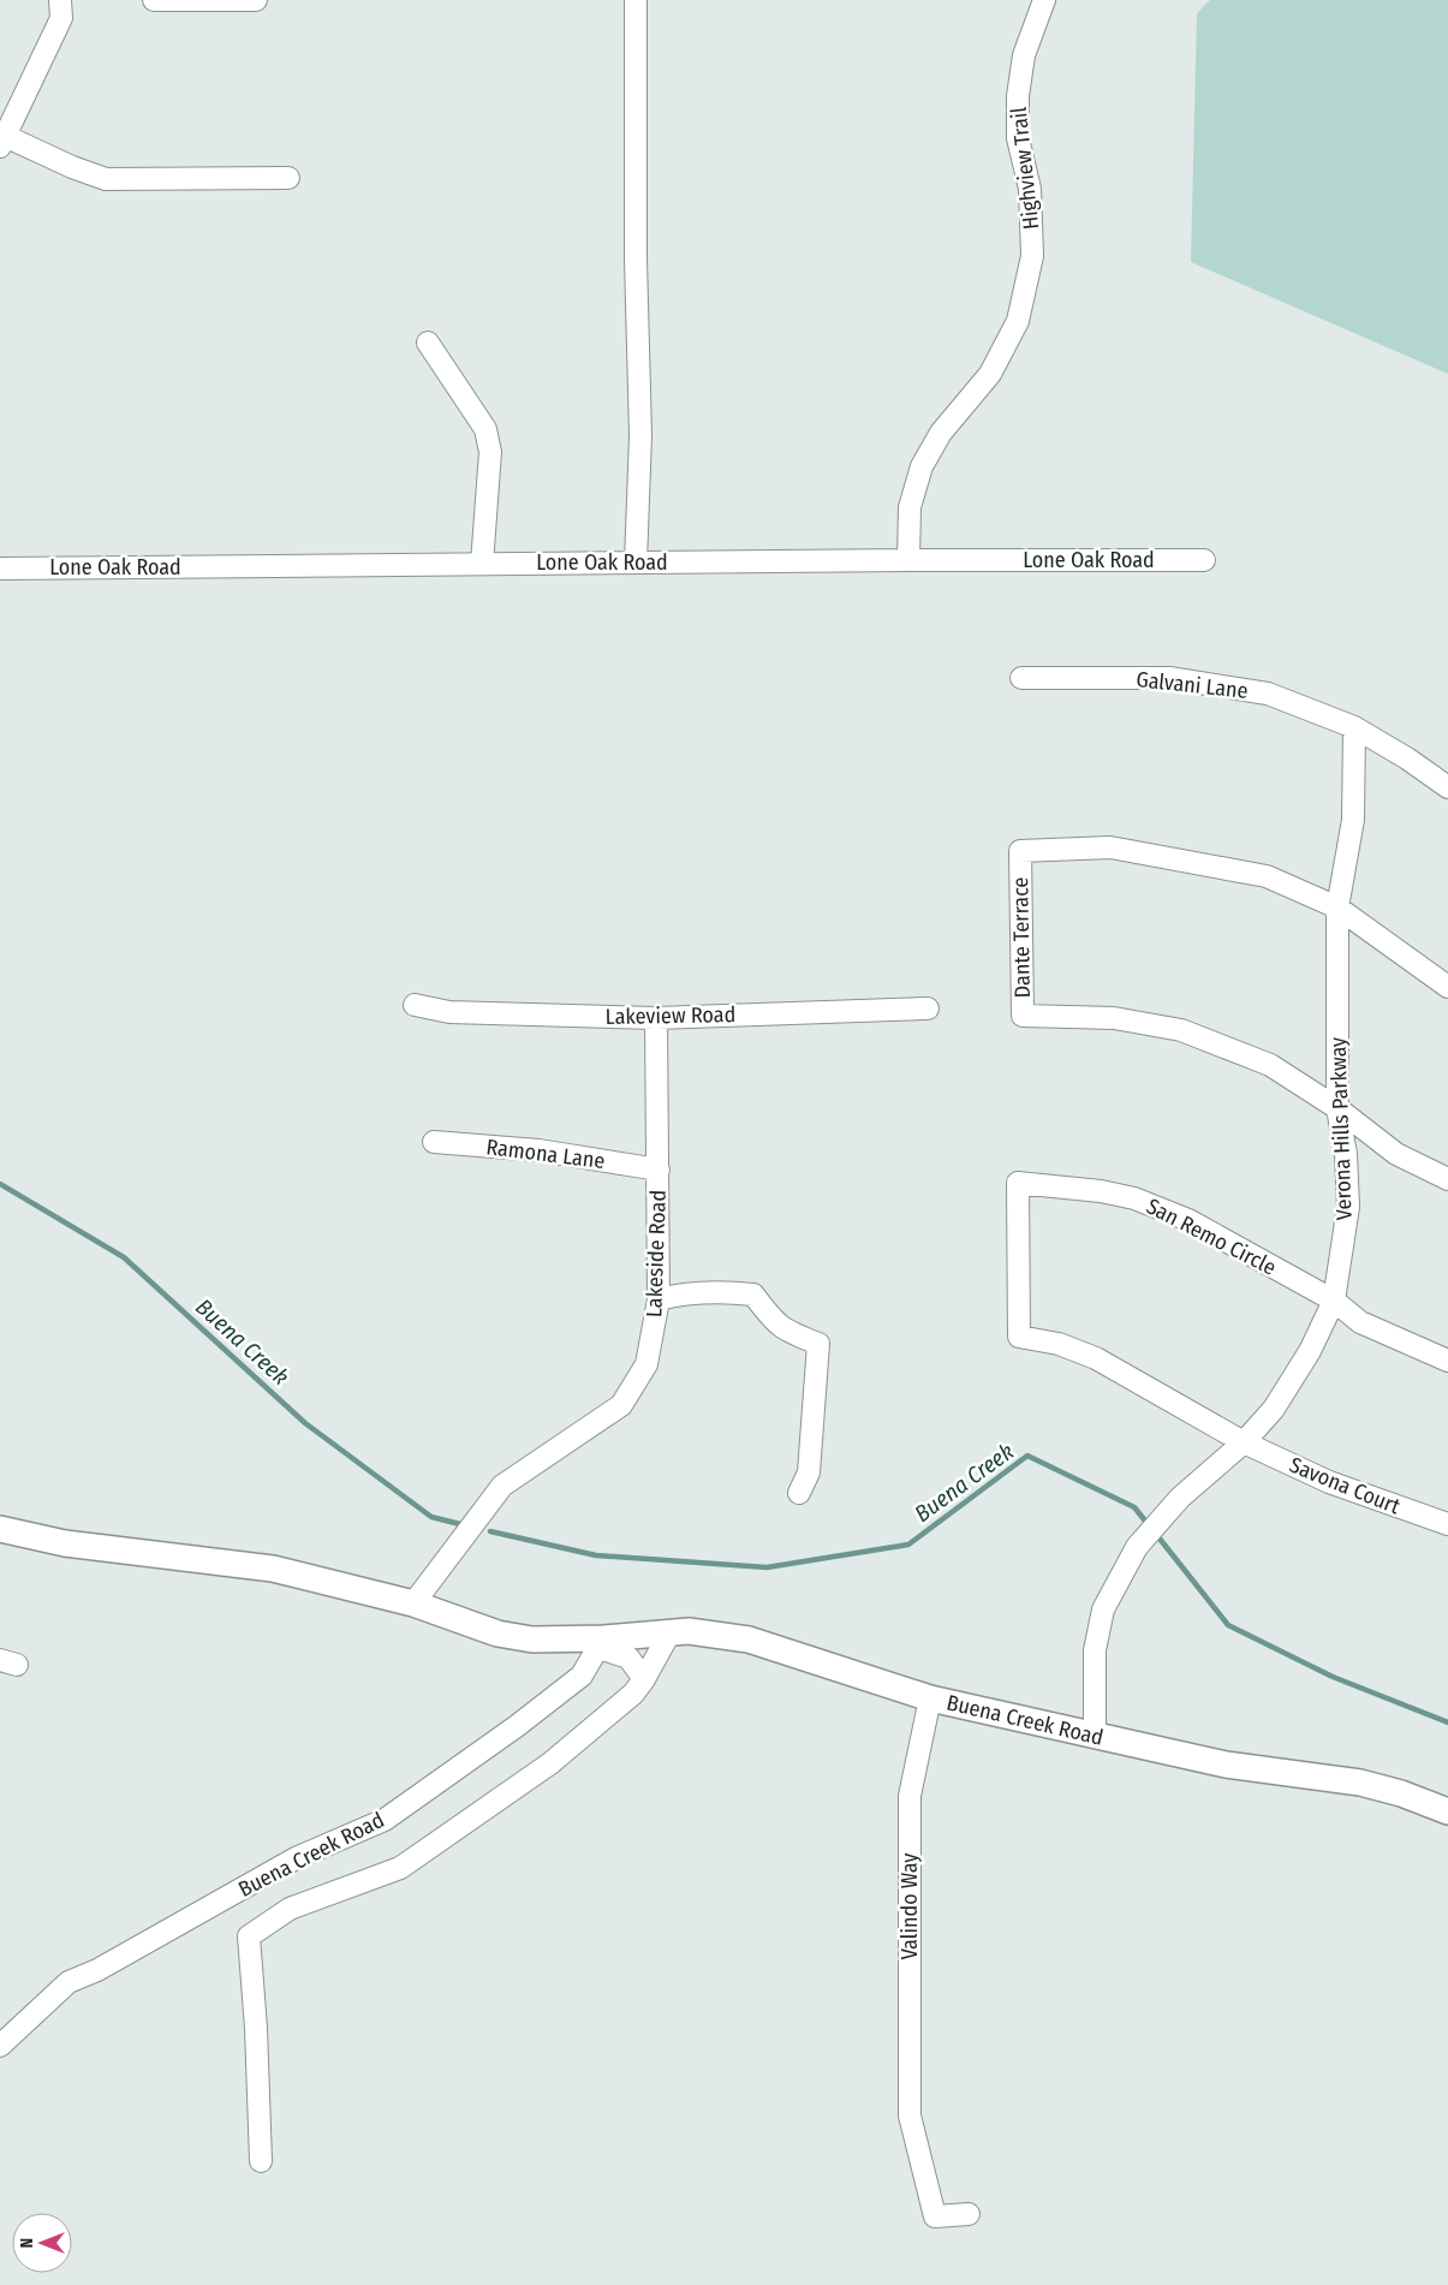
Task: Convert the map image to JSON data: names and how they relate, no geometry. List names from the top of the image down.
{
  "streets": {
    "main road": ["Buena Creek Road"],
    "street": [
      "Highview Trail",
      "Lone Oak Road",
      "Galvani Lane",
      "Dante Terrace",
      "Lakeview Road",
      "Verona Hills Parkway",
      "Ramona Lane",
      "San Remo Circle",
      "Lakeside Road",
      "Savona Court",
      "Valindo Way"
    ]
  },
  "crossings": [
    ["Highview Trail", "Lone Oak Road"],
    ["Galvani Lane", "Verona Hills Parkway"],
    ["Dante Terrace", "Verona Hills Parkway"],
    ["Lakeview Road", "Lakeside Road"],
    ["Verona Hills Parkway", "San Remo Circle"],
    ["Verona Hills Parkway", "Savona Court"],
    ["Verona Hills Parkway", "Buena Creek Road"],
    ["Ramona Lane", "Lakeside Road"],
    ["San Remo Circle", "Savona Court"],
    ["Lakeside Road", "Buena Creek Road"],
    ["Buena Creek Road", "Valindo Way"]
  ],
  "water": ["Buena Creek"],
  "north": "left"
}
